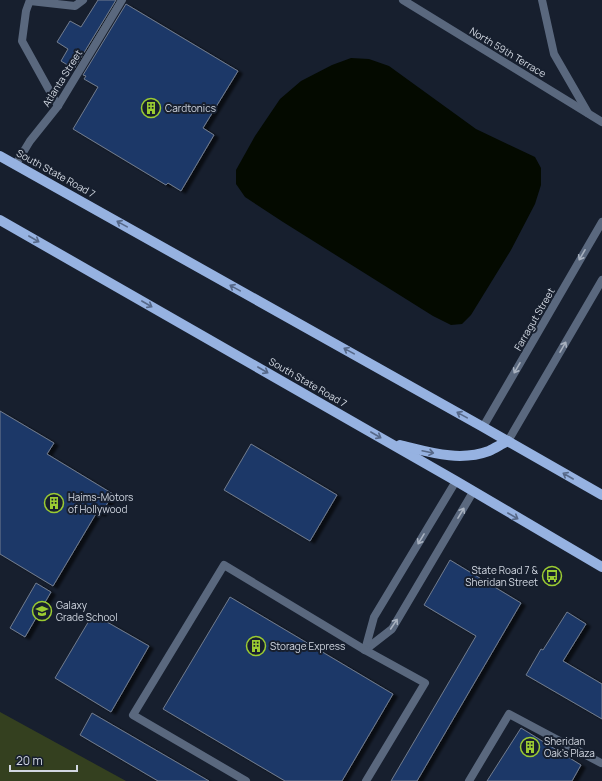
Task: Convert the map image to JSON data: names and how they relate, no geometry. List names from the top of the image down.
{
  "streets": {
    "main road": ["South State Road 7"],
    "street": ["North 59th Terrace", "Atlanta Street", "Farragut Street"]
  },
  "crossings": [
    ["Atlanta Street", "South State Road 7"],
    ["South State Road 7", "Farragut Street"]
  ],
  "places": {
    "building": [
      "Cardtonics",
      "Haims-Motors of Hollywood",
      "Storage Express",
      "Sheridan Oak's Plaza"
    ],
    "bus stop": ["State Road 7 & Sheridan Street"],
    "school or university": ["Galaxy Grade School"]
  },
  "scale_bar": "20 m"
}
